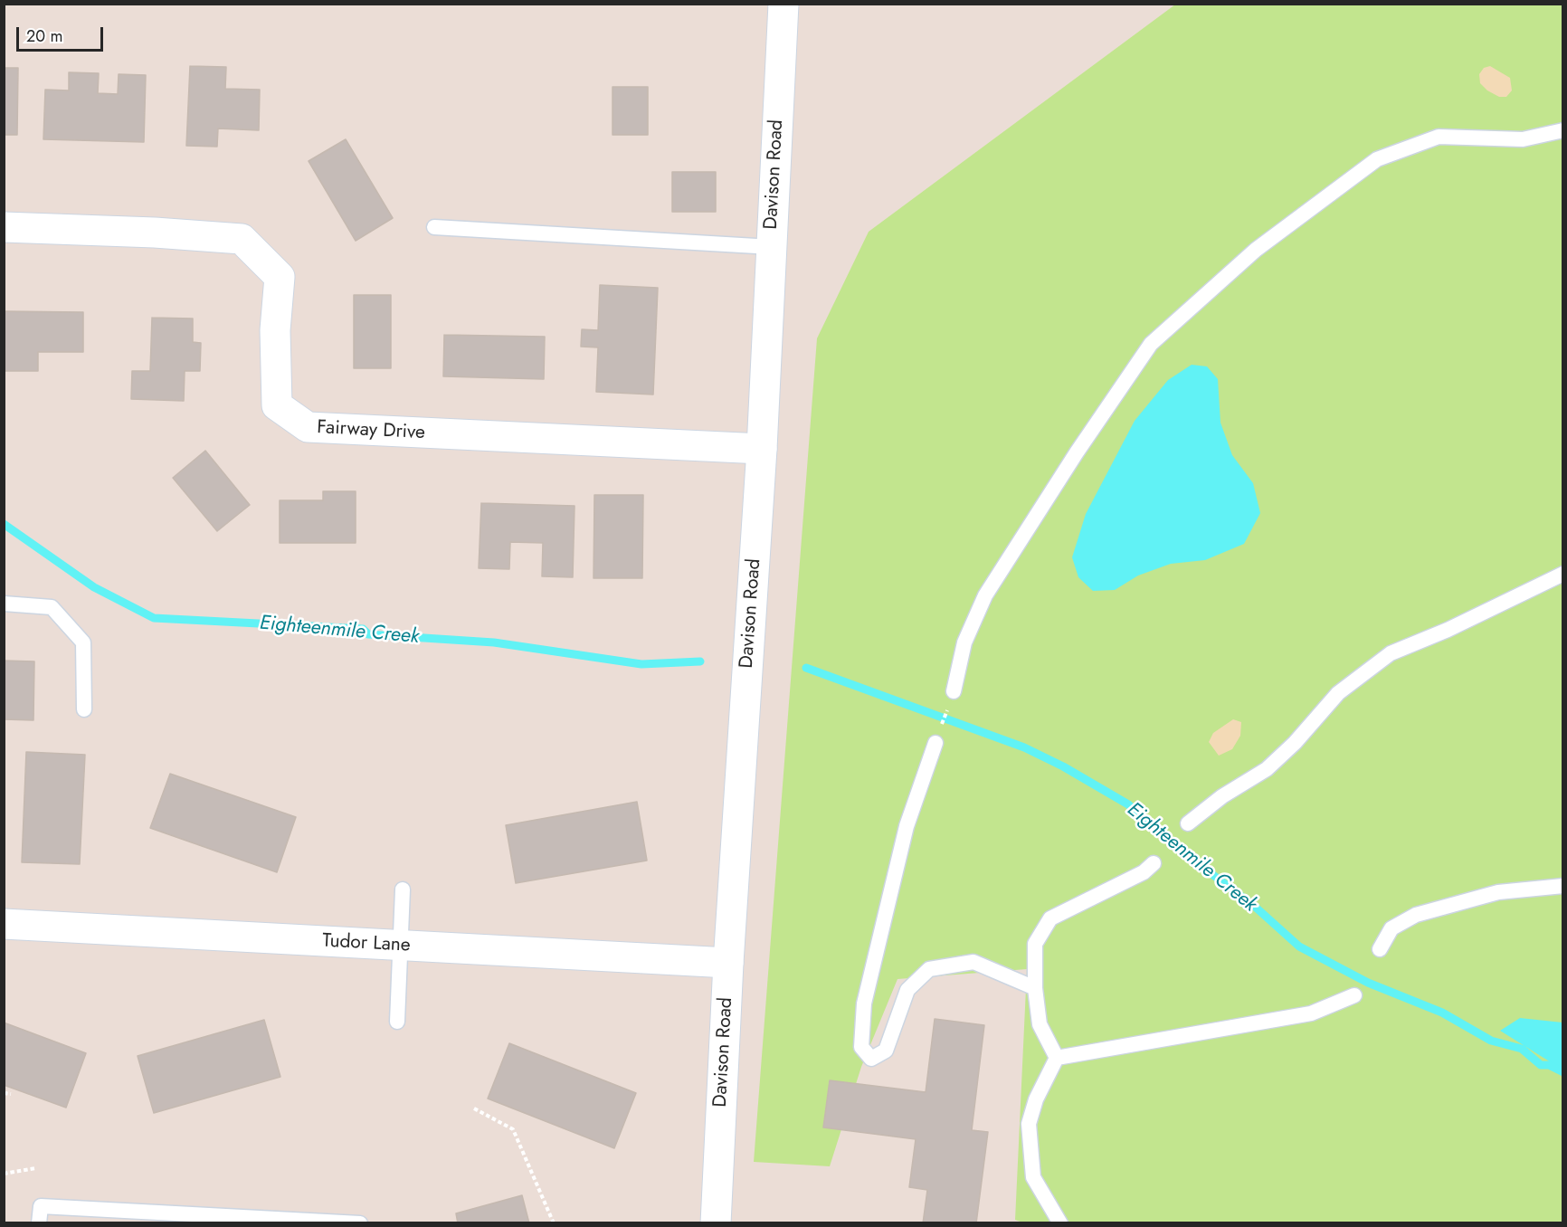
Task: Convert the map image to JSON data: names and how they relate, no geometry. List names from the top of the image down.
{
  "streets": {
    "street": ["Davison Road", "Fairway Drive", "Tudor Lane"]
  },
  "crossings": [
    ["Davison Road", "Fairway Drive"],
    ["Davison Road", "Tudor Lane"]
  ],
  "water": ["Eighteenmile Creek"],
  "scale_bar": "20 m"
}
